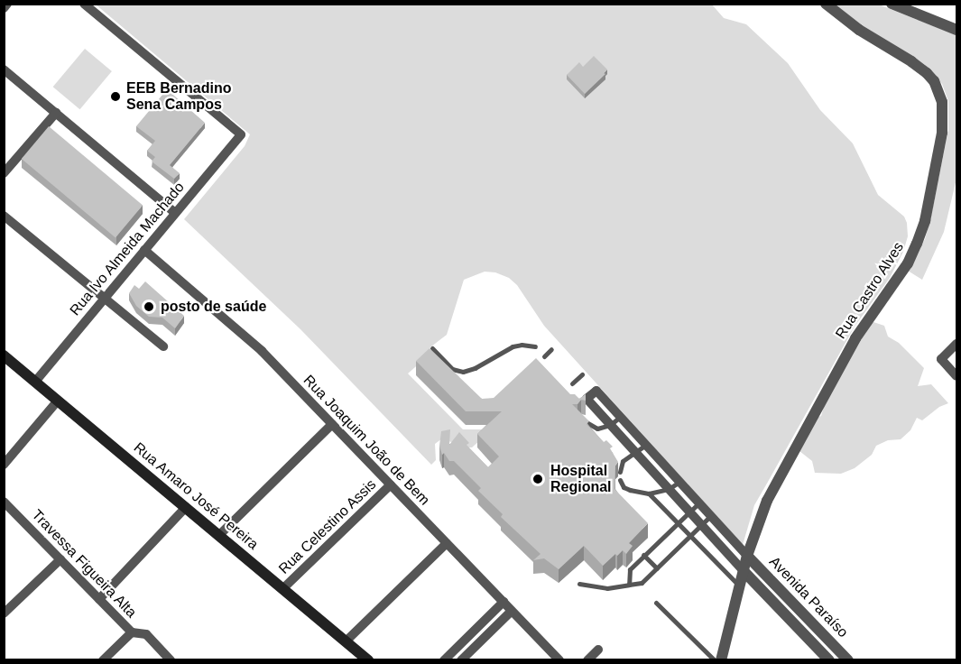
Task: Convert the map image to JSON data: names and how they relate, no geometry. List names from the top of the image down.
{
  "streets": {
    "main road": ["Rua Amaro José Pereira"],
    "street": [
      "Rua Ivo Almeida Machado",
      "Rua Castro Alves",
      "Rua Joaquim João de Bem",
      "Rua Celestino Assis",
      "Travessa Figueira Alta",
      "Avenida Paraíso"
    ]
  },
  "crossings": [
    ["Rua Ivo Almeida Machado", "Rua Joaquim João de Bem"],
    ["Rua Ivo Almeida Machado", "Rua Amaro José Pereira"],
    ["Rua Castro Alves", "Avenida Paraíso"],
    ["Rua Joaquim João de Bem", "Rua Celestino Assis"],
    ["Rua Amaro José Pereira", "Rua Celestino Assis"]
  ],
  "places": ["EEB Bernadino Sena Campos", "posto de saúde", "Hospital Regional"]
}
